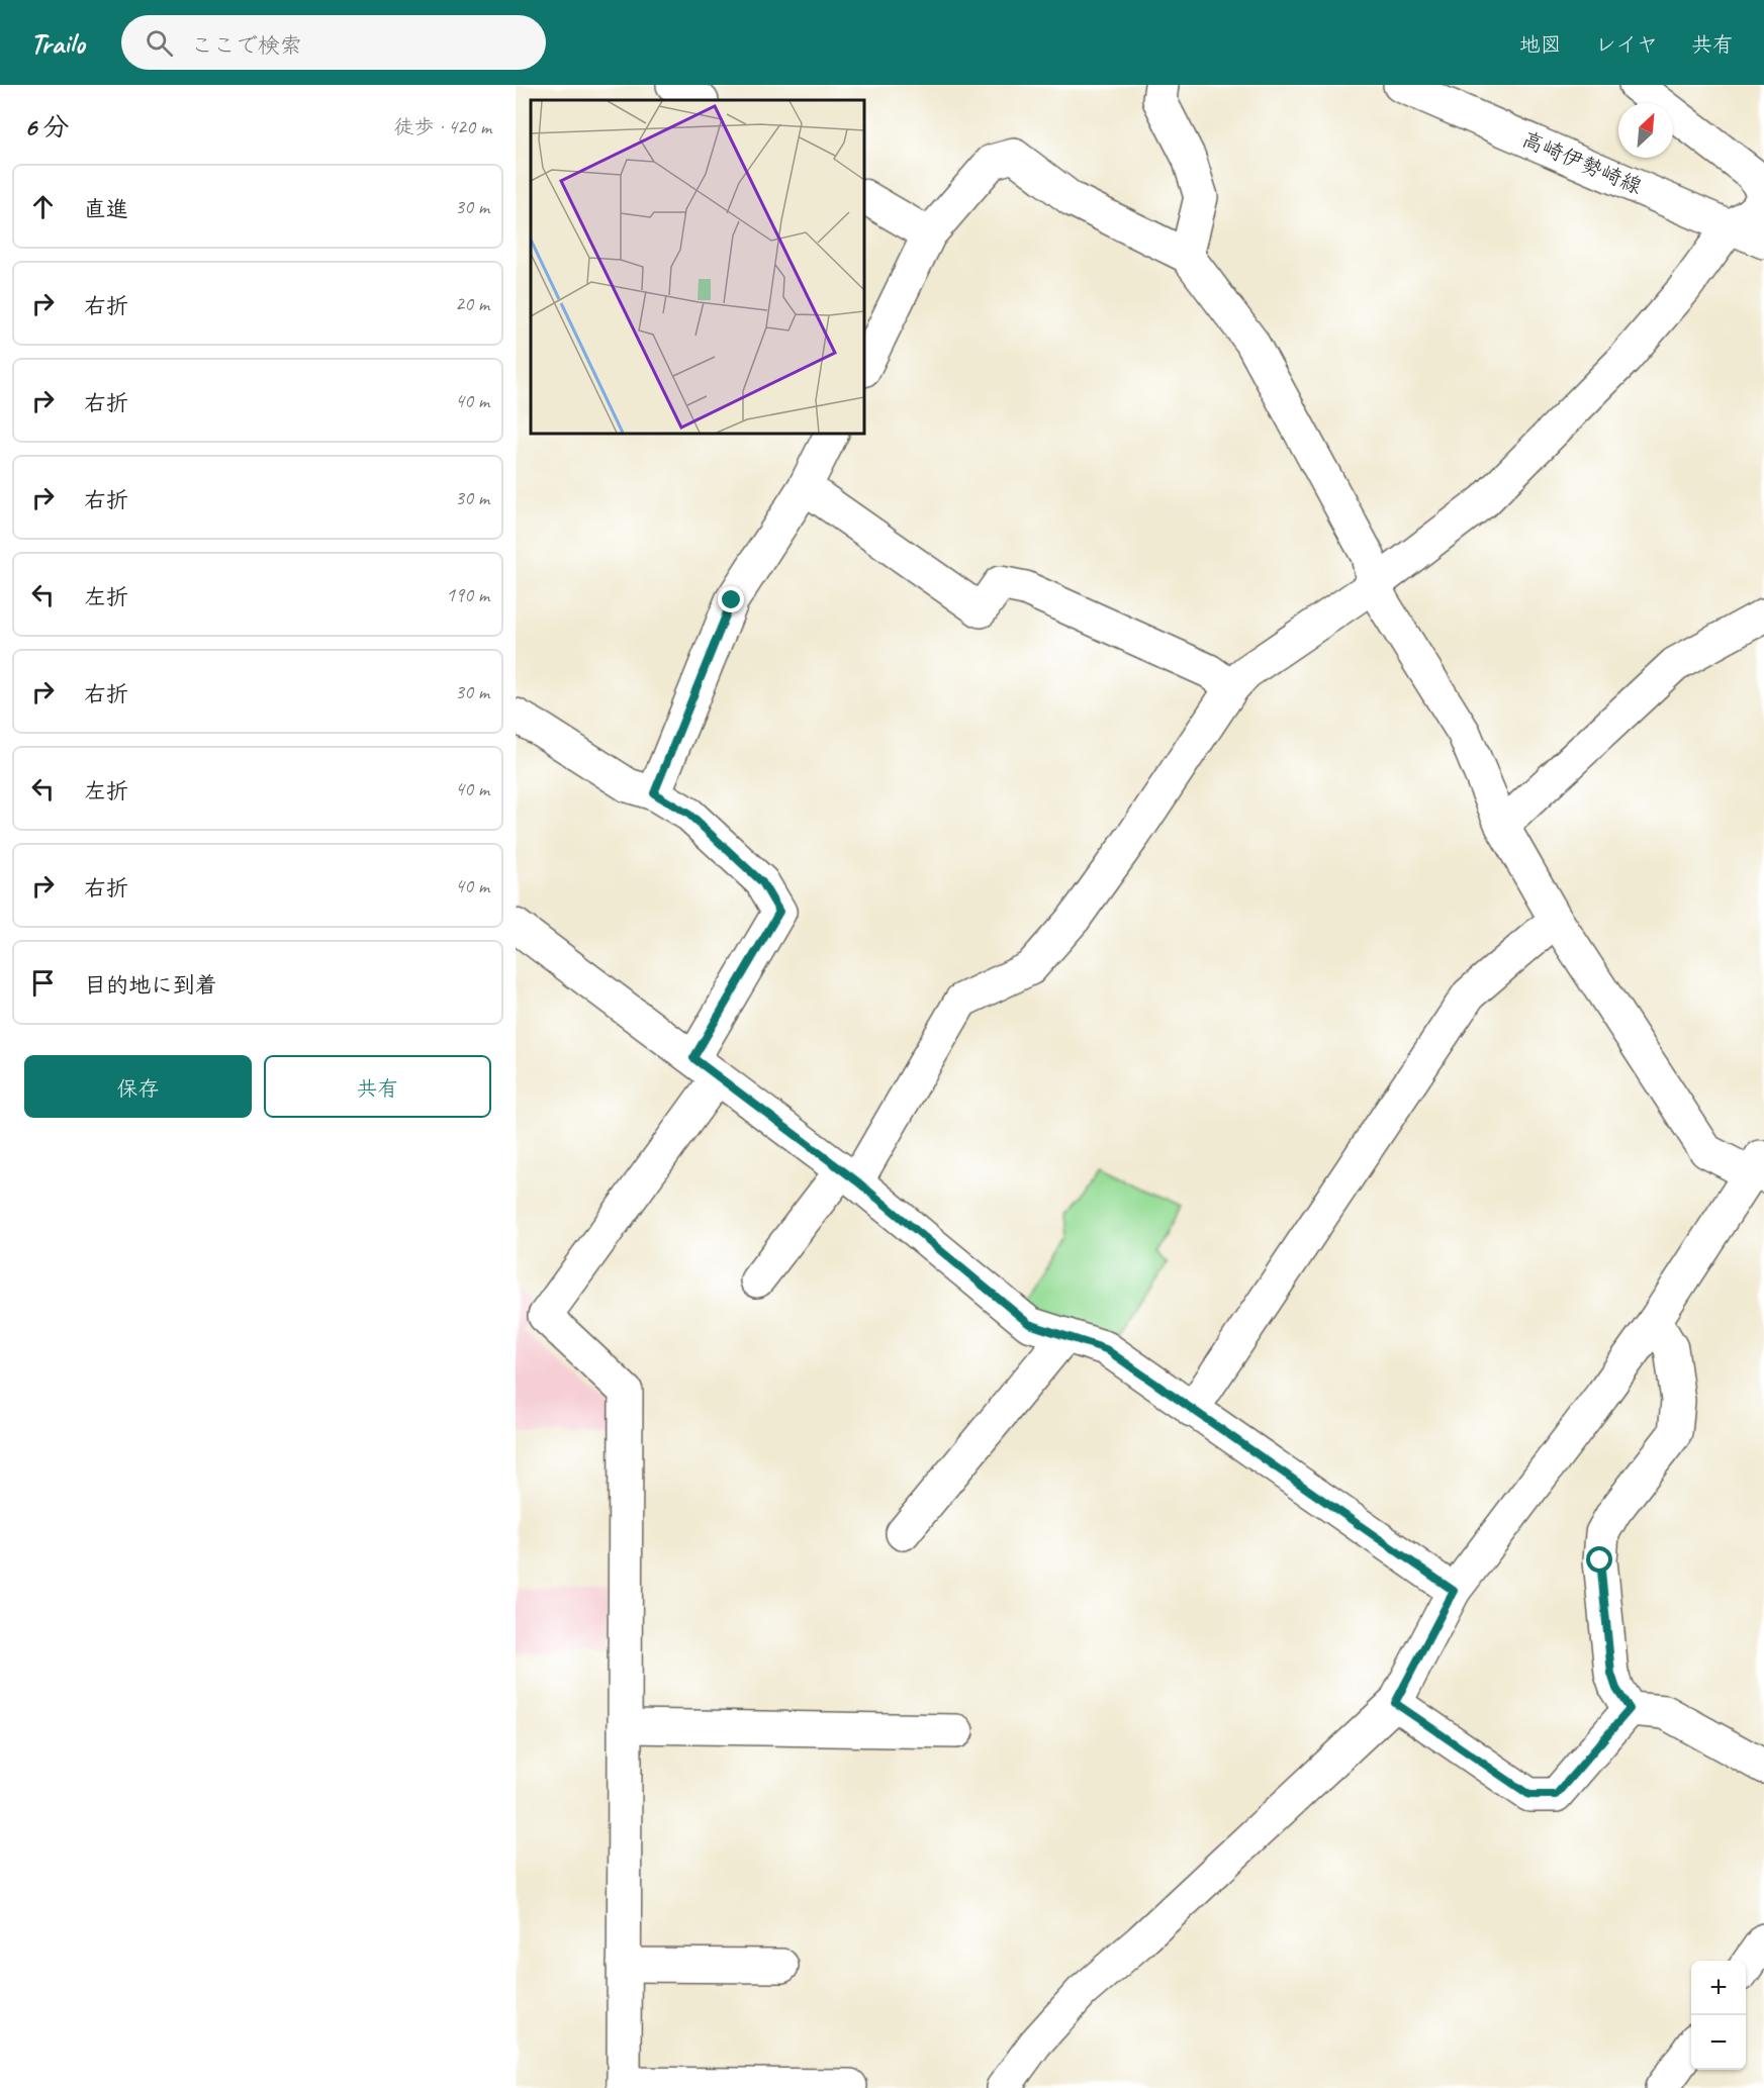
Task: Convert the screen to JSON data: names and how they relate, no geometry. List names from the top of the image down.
{
  "streets": {
    "street": ["高崎伊勢崎線"]
  },
  "north": "top right",
  "page": {
    "header": "Trailo",
    "search": "ここで検索",
    "nav": ["地図", "レイヤ", "共有"],
    "heading": ["6 分", "徒歩 · 420 m"],
    "list": [
      ["直進", "30 m"],
      ["右折", "20 m"],
      ["右折", "40 m"],
      ["右折", "30 m"],
      ["左折", "190 m"],
      ["右折", "30 m"],
      ["左折", "40 m"],
      ["右折", "40 m"],
      "目的地に到着"
    ],
    "buttons": ["保存", "共有"],
    "map_buttons": ["+", "−"]
  }
}
